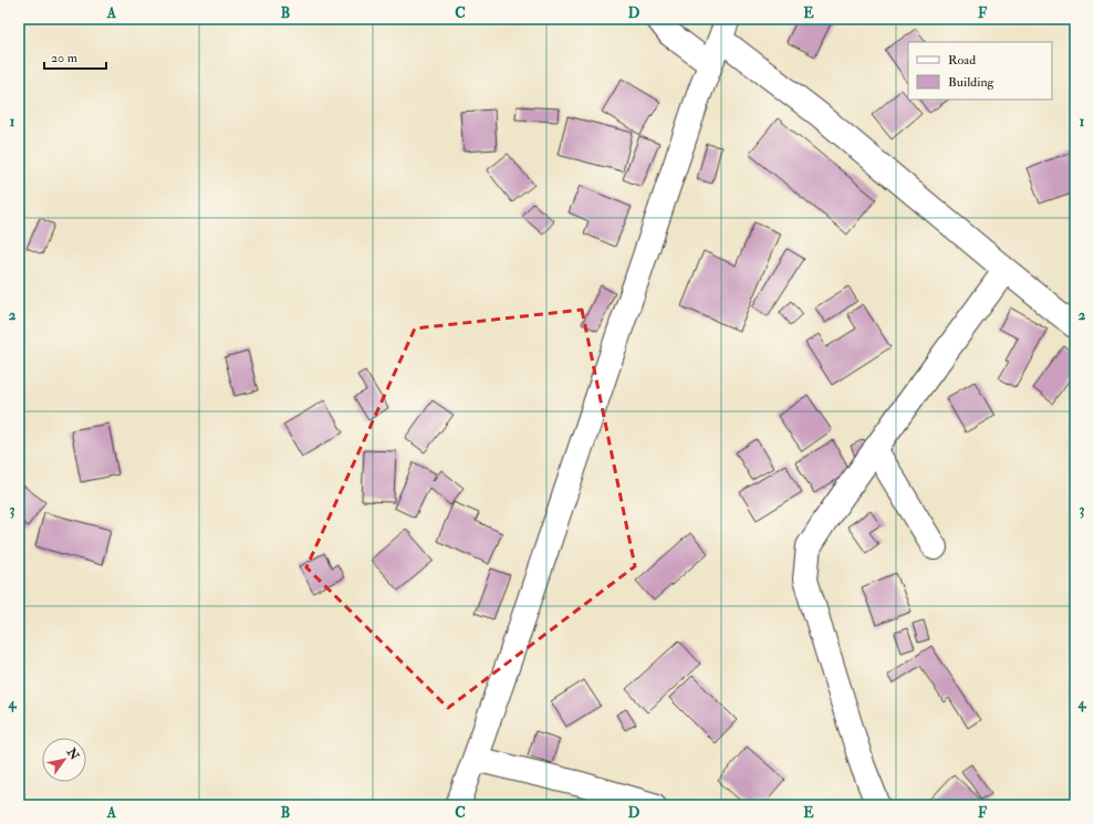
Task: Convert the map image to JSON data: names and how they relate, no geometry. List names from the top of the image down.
{
  "legend": ["Road", "Building"],
  "scale_bar": "20 m",
  "north": "top right",
  "grid": {
    "columns": [
      "A",
      "B",
      "C",
      "D",
      "E",
      "F"
    ],
    "rows": [
      "1",
      "2",
      "3",
      "4"
    ]
  }
}
